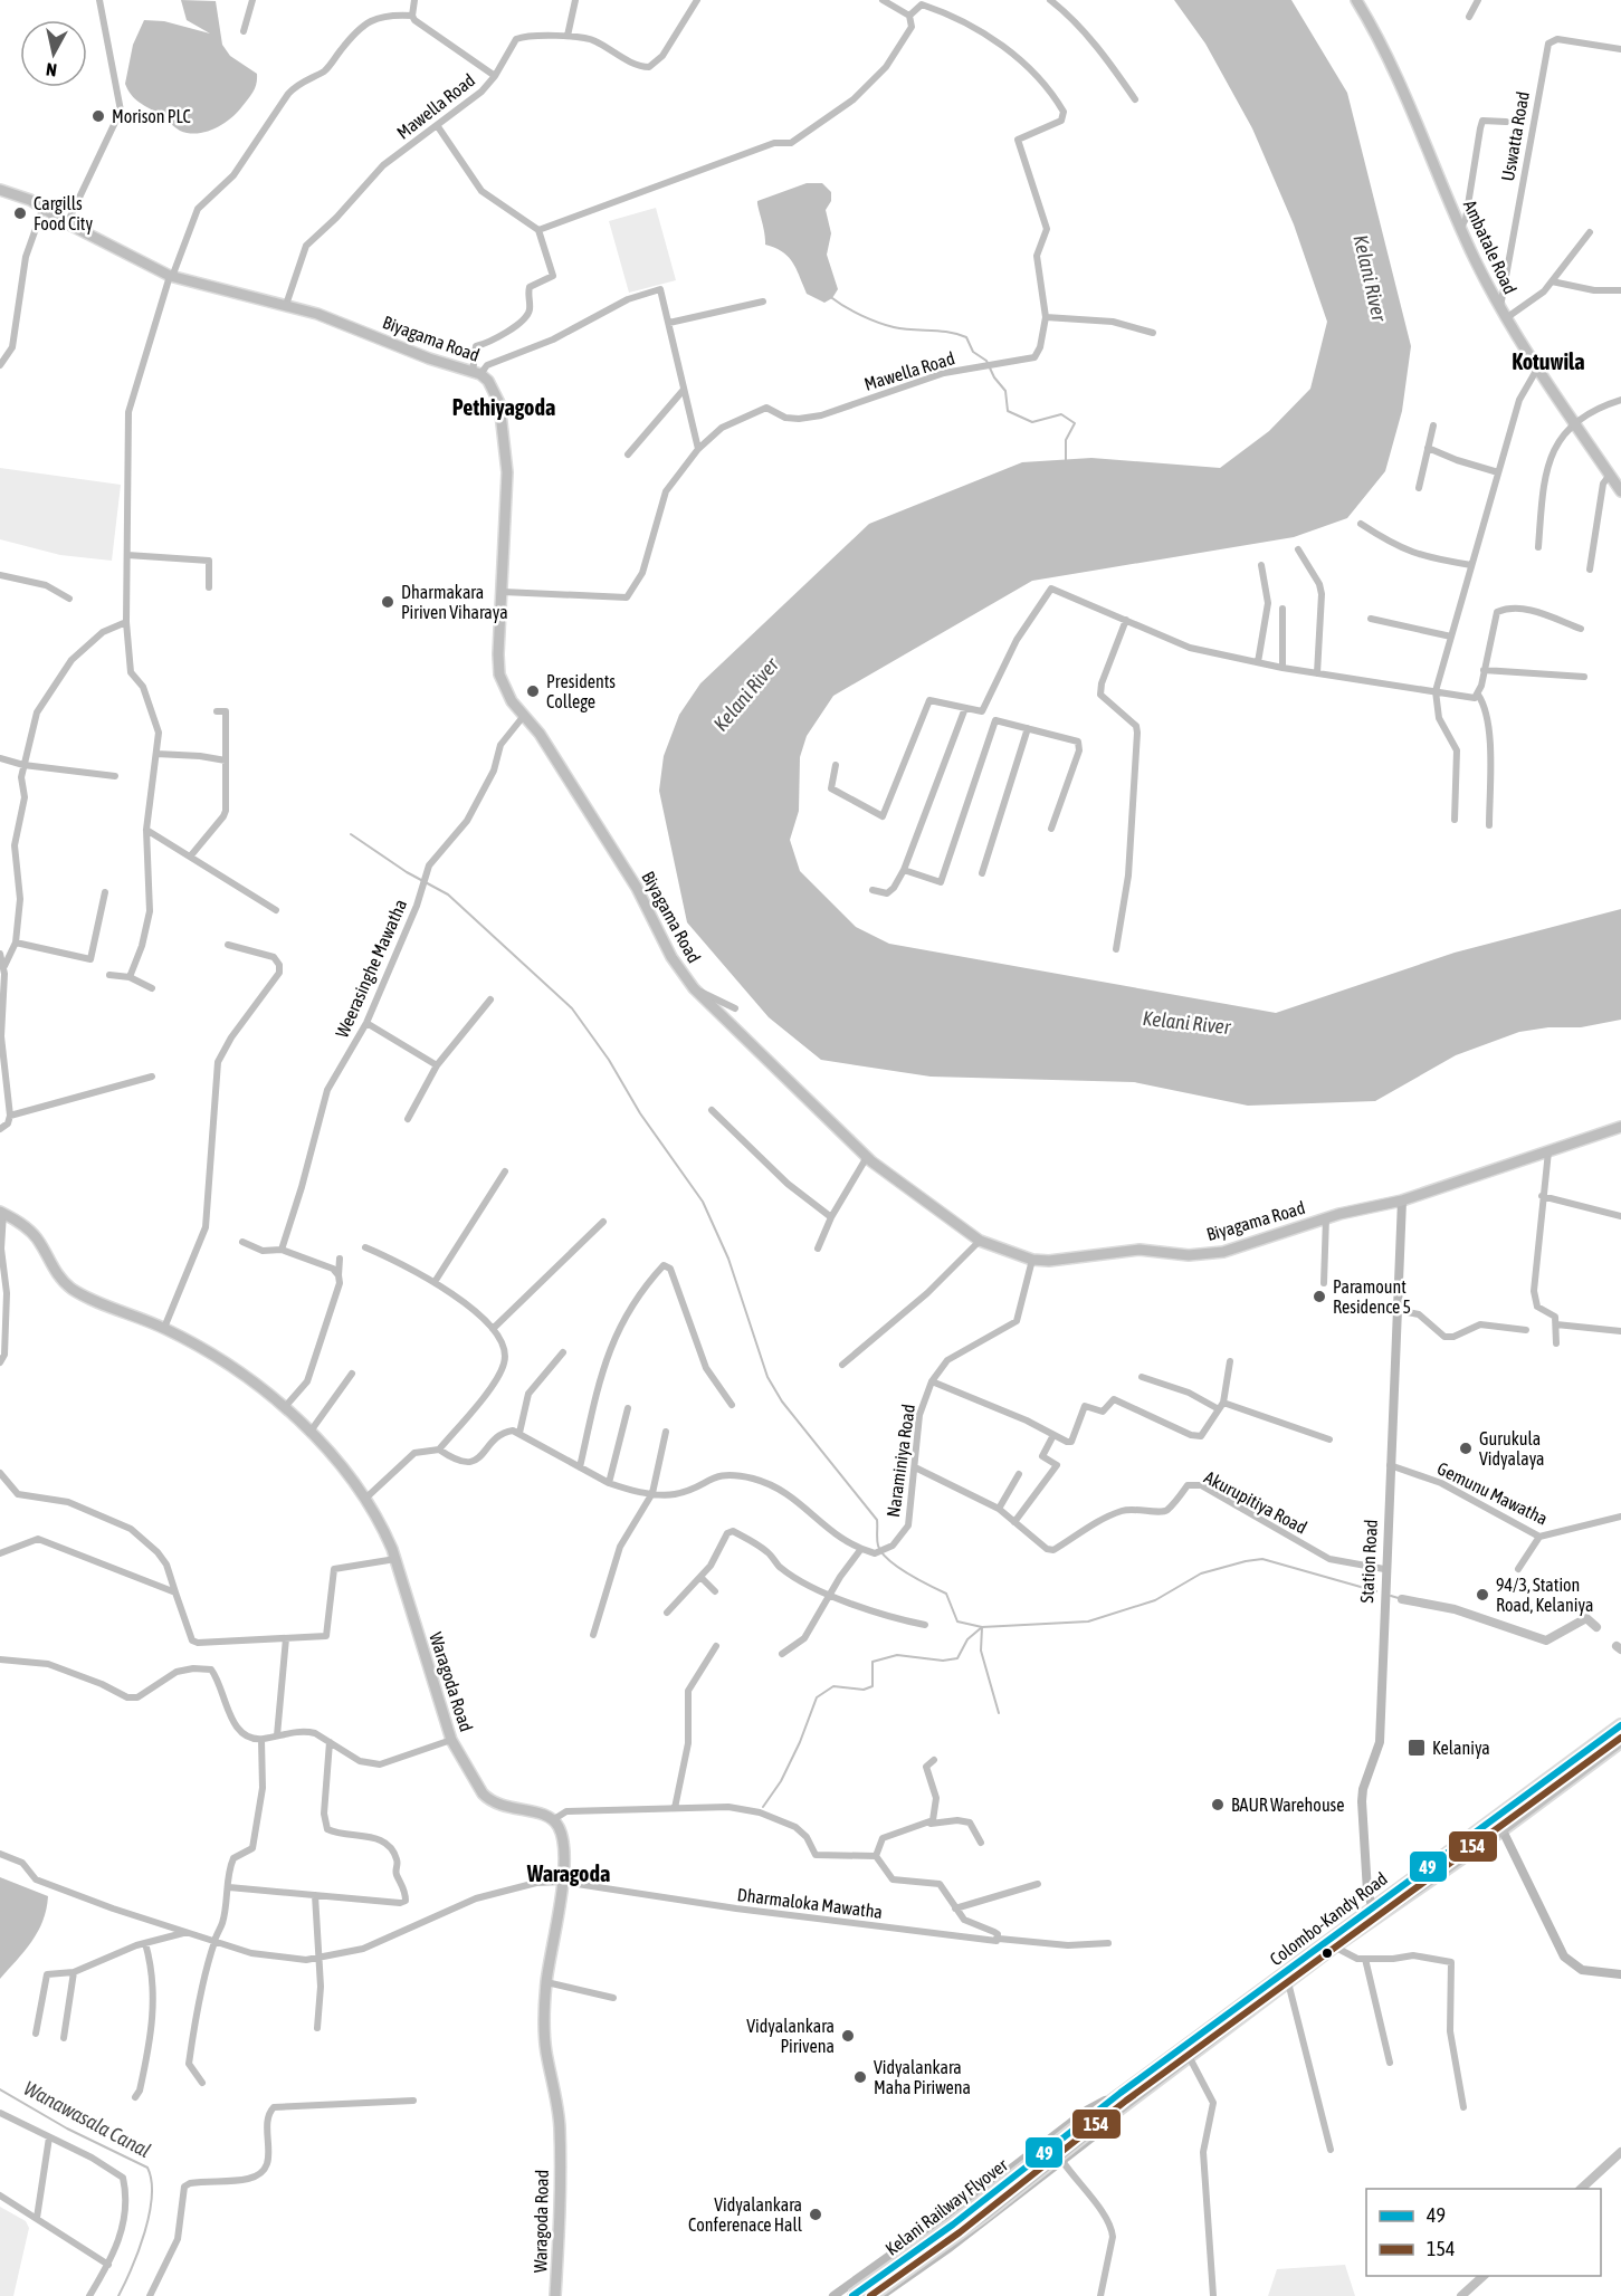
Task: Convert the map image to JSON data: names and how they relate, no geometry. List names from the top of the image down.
{
  "streets": {
    "highway": ["Colombo-Kandy Road", "Kelani Railway Flyover"],
    "main road": ["Ambatale Road", "Biyagama Road", "Waragoda Road"],
    "street": [
      "Mawella Road",
      "Uswatta Road",
      "Weerasinghe Mawatha",
      "Naraminiya Road",
      "Gemunu Mawatha",
      "Akurupitiya Road",
      "Station Road",
      "Dharmaloka Mawatha"
    ]
  },
  "crossings": [
    ["Mawella Road", "Biyagama Road"],
    ["Uswatta Road", "Ambatale Road"],
    ["Biyagama Road", "Weerasinghe Mawatha"],
    ["Biyagama Road", "Naraminiya Road"],
    ["Biyagama Road", "Station Road"],
    ["Naraminiya Road", "Akurupitiya Road"],
    ["Gemunu Mawatha", "Station Road"],
    ["Akurupitiya Road", "Station Road"],
    ["Station Road", "Colombo-Kandy Road"],
    ["Waragoda Road", "Dharmaloka Mawatha"],
    ["Colombo-Kandy Road", "Kelani Railway Flyover"]
  ],
  "districts": ["Kotuwila", "Pethiyagoda", "Waragoda"],
  "water": ["Kelani River", "Wanawasala Canal"],
  "places": {
    "other": [
      "Morison PLC",
      "Cargills Food City",
      "Dharmakara Piriven Viharaya",
      "Presidents College",
      "Paramount Residence 5",
      "Gurukula Vidyalaya",
      "94/3, Station Road, Kelaniya",
      "BAUR Warehouse",
      "Vidyalankara Pirivena",
      "Vidyalankara Maha Piriwena",
      "Vidyalankara Conferenace Hall"
    ],
    "transit": ["Kelaniya"]
  },
  "lines": ["transit line 49", "transit line 154"],
  "legend": ["49", "154"],
  "north": "bottom"
}
